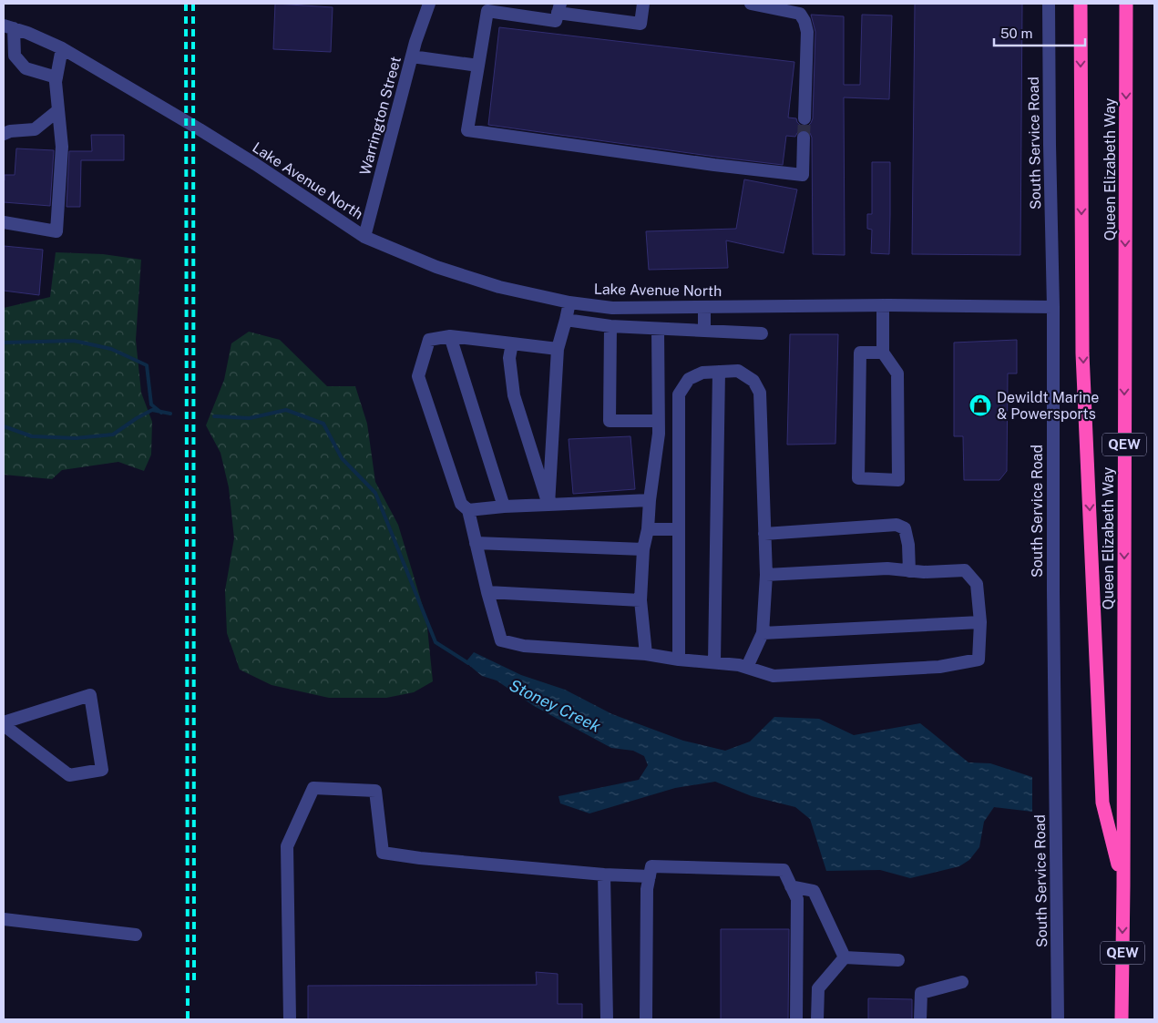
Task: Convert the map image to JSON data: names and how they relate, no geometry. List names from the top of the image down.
{
  "streets": {
    "highway": ["Queen Elizabeth Way", "QEW"],
    "street": ["Warrington Street", "South Service Road", "Lake Avenue North"]
  },
  "crossings": [
    ["Warrington Street", "Lake Avenue North"],
    ["South Service Road", "Lake Avenue North"]
  ],
  "water": ["Stoney Creek"],
  "places": {
    "shop": ["Dewildt Marine & Powersports"]
  },
  "scale_bar": "50 m"
}
